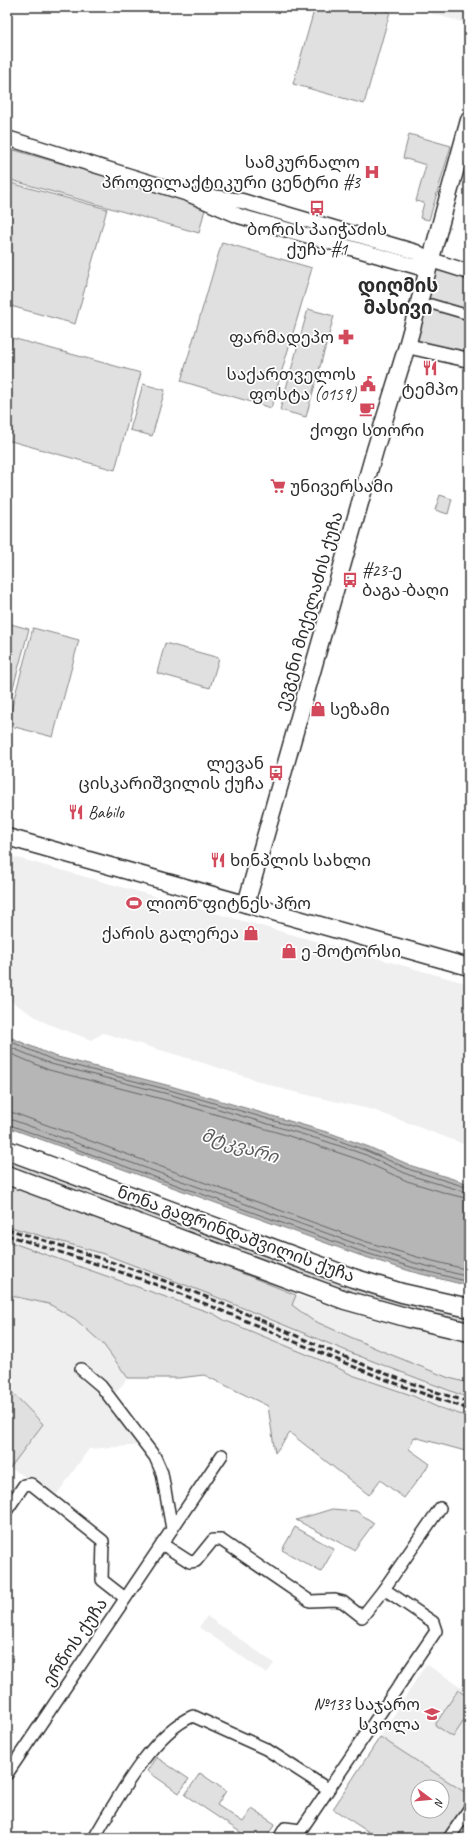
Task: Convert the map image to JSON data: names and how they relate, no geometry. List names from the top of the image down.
{
  "streets": {
    "main road": ["ევგენი მიქელაძის ქუჩა", "ნონა გაფრინდაშვილის ქუჩა"],
    "street": ["ერწოს ქუჩა"]
  },
  "districts": ["დიღმის მასივი"],
  "water": ["მტკვარი"],
  "places": {
    "hospital": ["სამკურნალო პროფილაქტიკური ცენტრი #3"],
    "bus stop": ["ბორის პაიჭაძის ქუჩა #1", "#23-ე ბაგა-ბაღი", "ლევან ცისკარიშვილის ქუჩა"],
    "pharmacy": ["ფარმადეპო"],
    "restaurant": ["ტემპო", "Babilo", "ხინპლის სახლი"],
    "public building": ["საქართველოს ფოსტა (0159)"],
    "cafe": ["ქოფი სთორი"],
    "supermarket": ["უნივერსამი"],
    "shop": ["სეზამი", "ქარის გალერეა", "ე-მოტორსი"],
    "sports": ["ლიონ ფიტნეს პრო"],
    "school or university": ["№133 საჯარო სკოლა"]
  },
  "north": "right"
}
